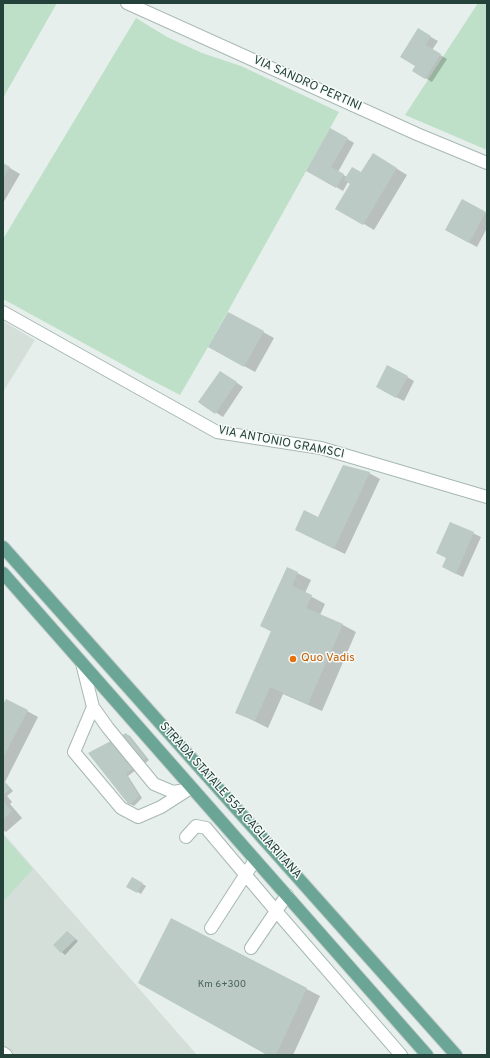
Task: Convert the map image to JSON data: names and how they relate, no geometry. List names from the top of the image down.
{
  "streets": {
    "main road": ["STRADA STATALE 554 CAGLIARITANA"],
    "street": ["VIA SANDRO PERTINI", "VIA ANTONIO GRAMSCI"]
  },
  "places": ["Quo Vadis"],
  "house_numbers": ["Km 6+300"]
}
